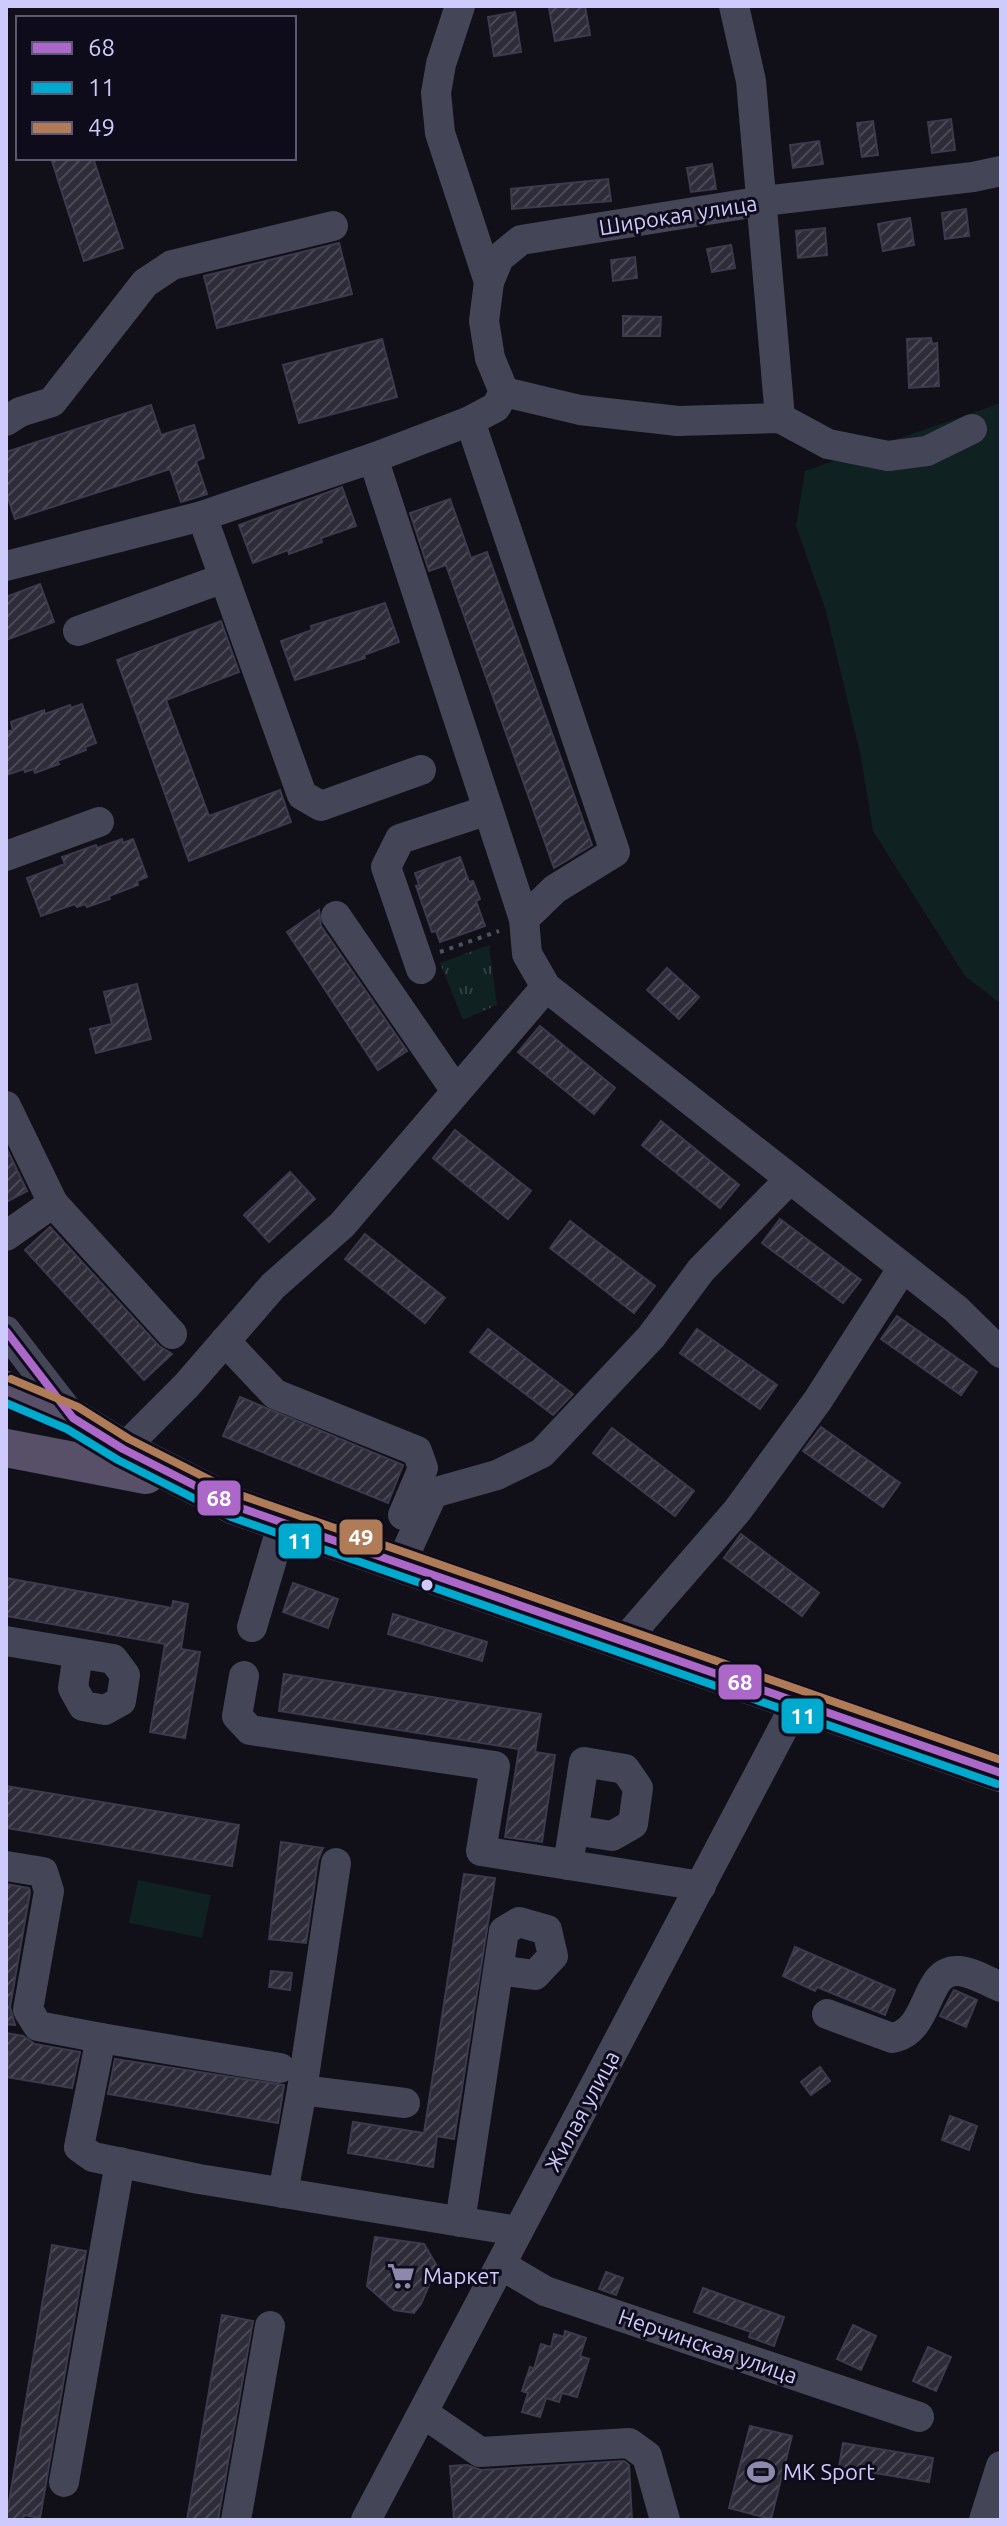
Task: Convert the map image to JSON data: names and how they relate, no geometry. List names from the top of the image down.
{
  "streets": {
    "street": ["Широкая улица", "Жилая улица", "Нерчинская улица"]
  },
  "crossings": [
    ["Жилая улица", "Нерчинская улица"]
  ],
  "places": {
    "supermarket": ["Маркет"],
    "sports": ["MK Sport"]
  },
  "lines": ["transit line 68", "transit line 49", "transit line 11"],
  "legend": ["68", "11", "49"]
}
